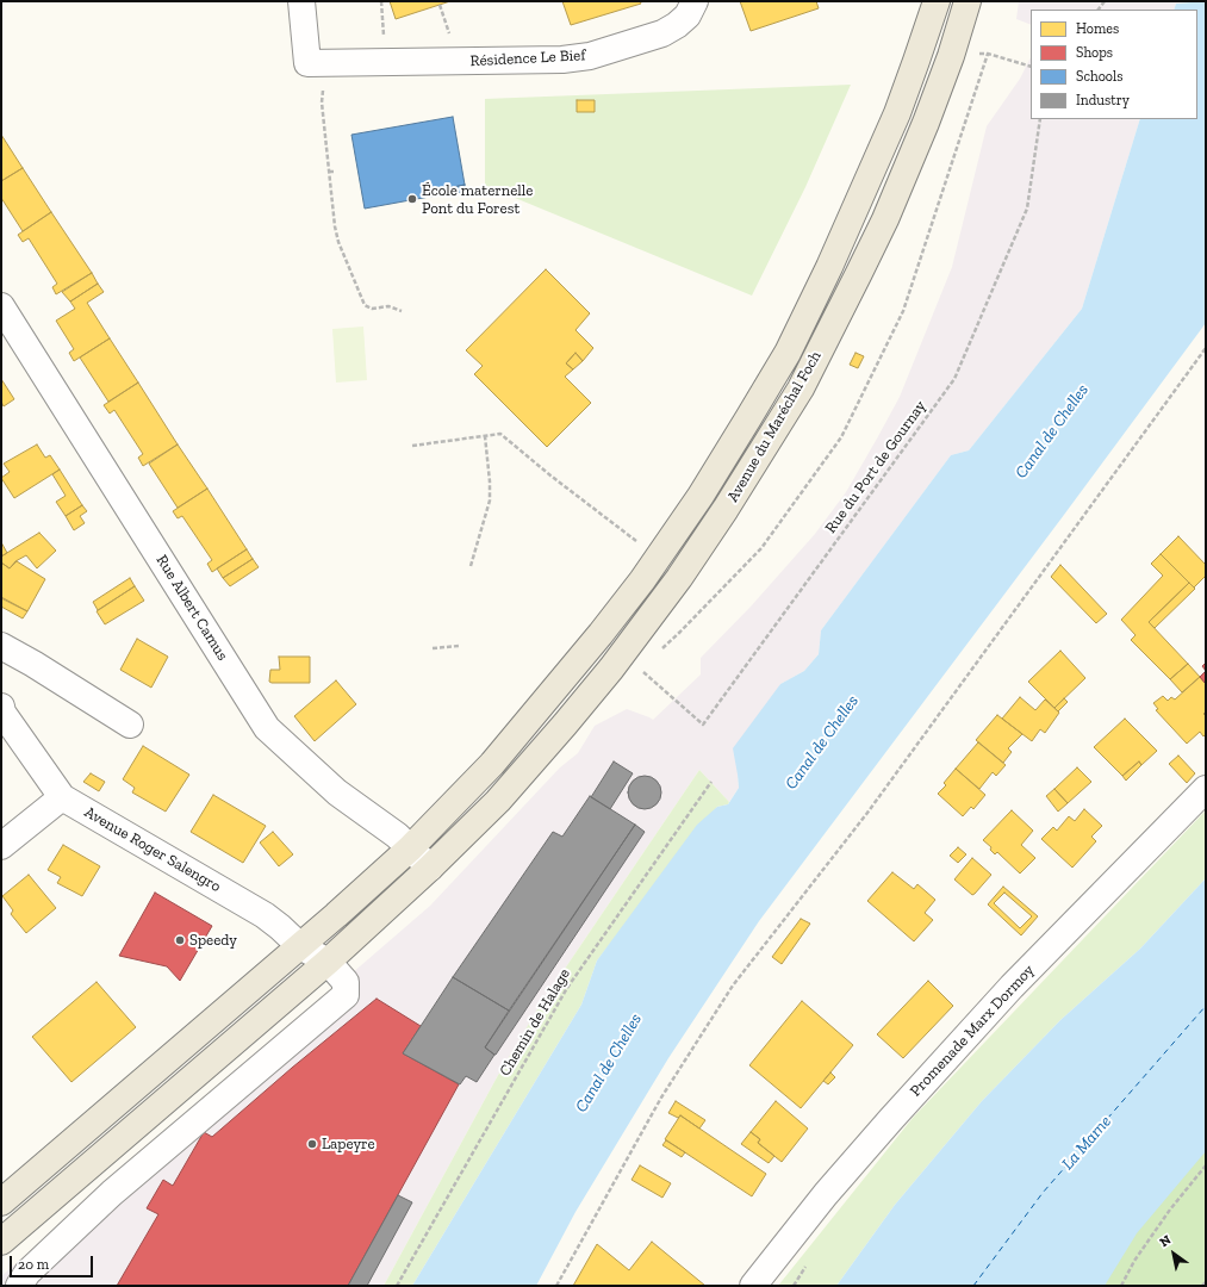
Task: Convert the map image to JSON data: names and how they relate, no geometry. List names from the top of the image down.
{
  "streets": {
    "main road": ["Avenue du Maréchal Foch"],
    "street": [
      "Résidence Le Bief",
      "Rue Albert Camus",
      "Avenue Roger Salengro",
      "Promenade Marx Dormoy"
    ],
    "path": ["Rue du Port de Gournay", "Chemin de Halage"]
  },
  "crossings": [
    ["Avenue du Maréchal Foch", "Rue Albert Camus"],
    ["Avenue du Maréchal Foch", "Avenue Roger Salengro"]
  ],
  "water": ["Canal de Chelles", "La Marne"],
  "places": ["École maternelle Pont du Forest", "Speedy", "Lapeyre"],
  "legend": [
    "Homes",
    "Shops",
    "Schools",
    "Industry"
  ],
  "scale_bar": "20 m",
  "north": "top left"
}
